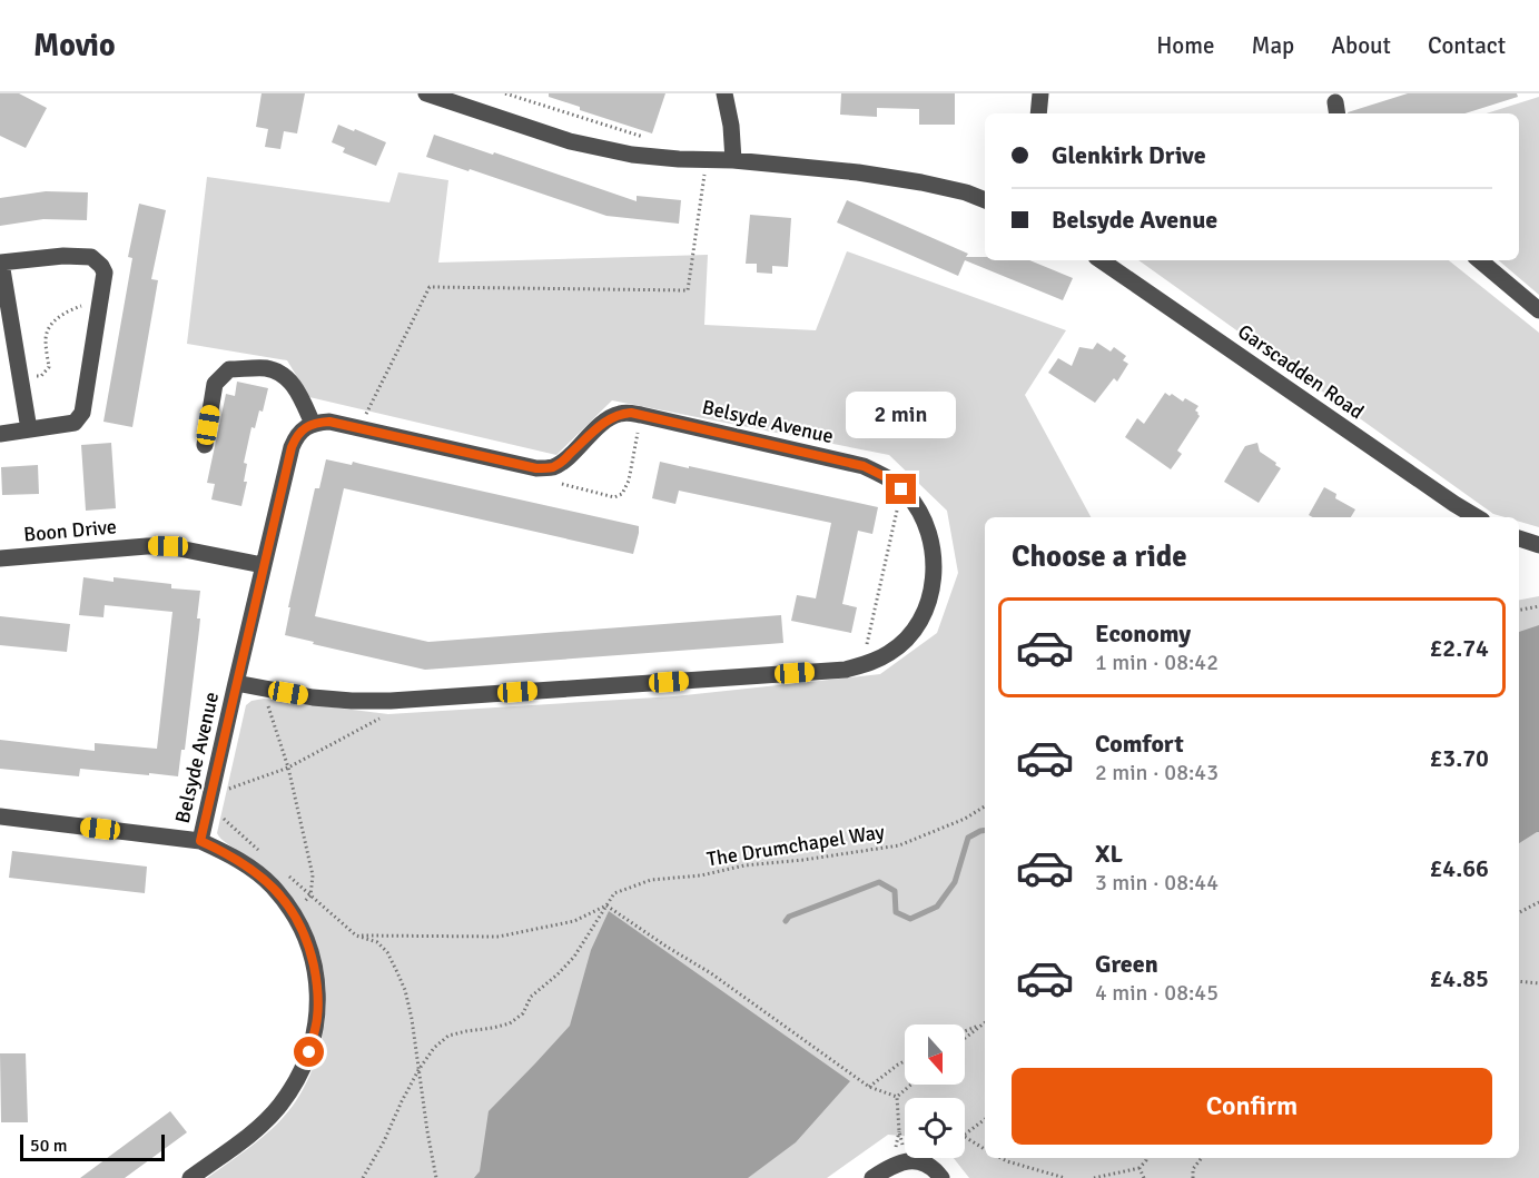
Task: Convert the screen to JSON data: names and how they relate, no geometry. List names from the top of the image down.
{
  "streets": {
    "street": ["Garscadden Road", "Belsyde Avenue", "Boon Drive"],
    "path": ["The Drumchapel Way"]
  },
  "crossings": [
    ["Belsyde Avenue", "Boon Drive"]
  ],
  "scale_bar": "50 m",
  "north": "bottom",
  "page": {
    "header": "Movio",
    "nav": [
      "Home",
      "Map",
      "About",
      "Contact"
    ],
    "banner": ["Glenkirk Drive", "Belsyde Avenue"],
    "bubble": "2 min",
    "heading": "Choose a ride",
    "list": [
      {
        "name": "Economy",
        "note": "1 min · 08:42",
        "value": "£2.74"
      },
      {
        "name": "Comfort",
        "note": "2 min · 08:43",
        "value": "£3.70"
      },
      {
        "name": "XL",
        "note": "3 min · 08:44",
        "value": "£4.66"
      },
      {
        "name": "Green",
        "note": "4 min · 08:45",
        "value": "£4.85"
      }
    ],
    "buttons": "Confirm",
    "scale": "50 m"
  }
}
